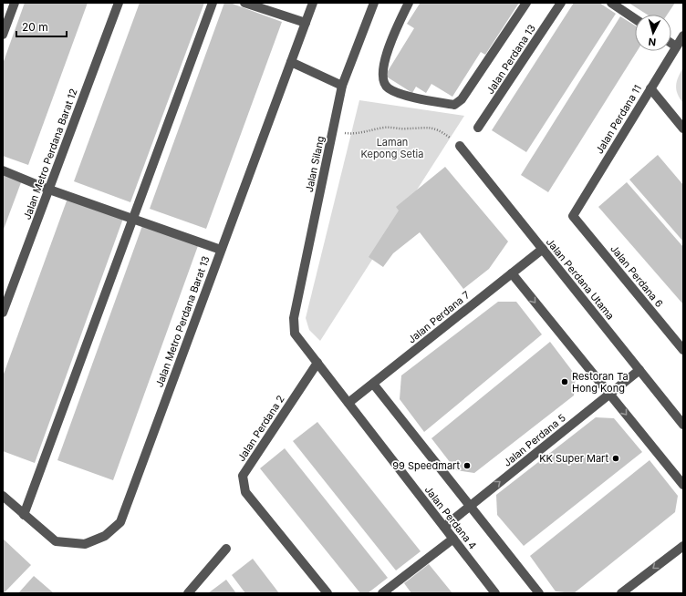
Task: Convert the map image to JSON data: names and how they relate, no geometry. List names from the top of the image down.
{
  "streets": {
    "street": [
      "Jalan Perdana 13",
      "Jalan Perdana 11",
      "Jalan Metro Perdana Barat 12",
      "Jalan Silang",
      "Jalan Perdana 6",
      "Jalan Perdana Utama",
      "Jalan Perdana 7",
      "Jalan Metro Perdana Barat 13",
      "Jalan Perdana 2",
      "Jalan Perdana 5",
      "Jalan Perdana 4"
    ]
  },
  "crossings": [
    ["Jalan Perdana 11", "Jalan Perdana 6"],
    ["Jalan Silang", "Jalan Perdana 4"],
    ["Jalan Perdana Utama", "Jalan Perdana 7"],
    ["Jalan Perdana Utama", "Jalan Perdana 5"],
    ["Jalan Perdana 7", "Jalan Perdana 4"],
    ["Jalan Perdana 2", "Jalan Perdana 4"],
    ["Jalan Perdana 5", "Jalan Perdana 4"]
  ],
  "one_way": ["Jalan Perdana 5"],
  "parks": ["Laman Kepong Setia"],
  "places": ["Restoran Ta Hong Kong", "KK Super Mart", "99 Speedmart"],
  "scale_bar": "20 m",
  "north": "bottom"
}
